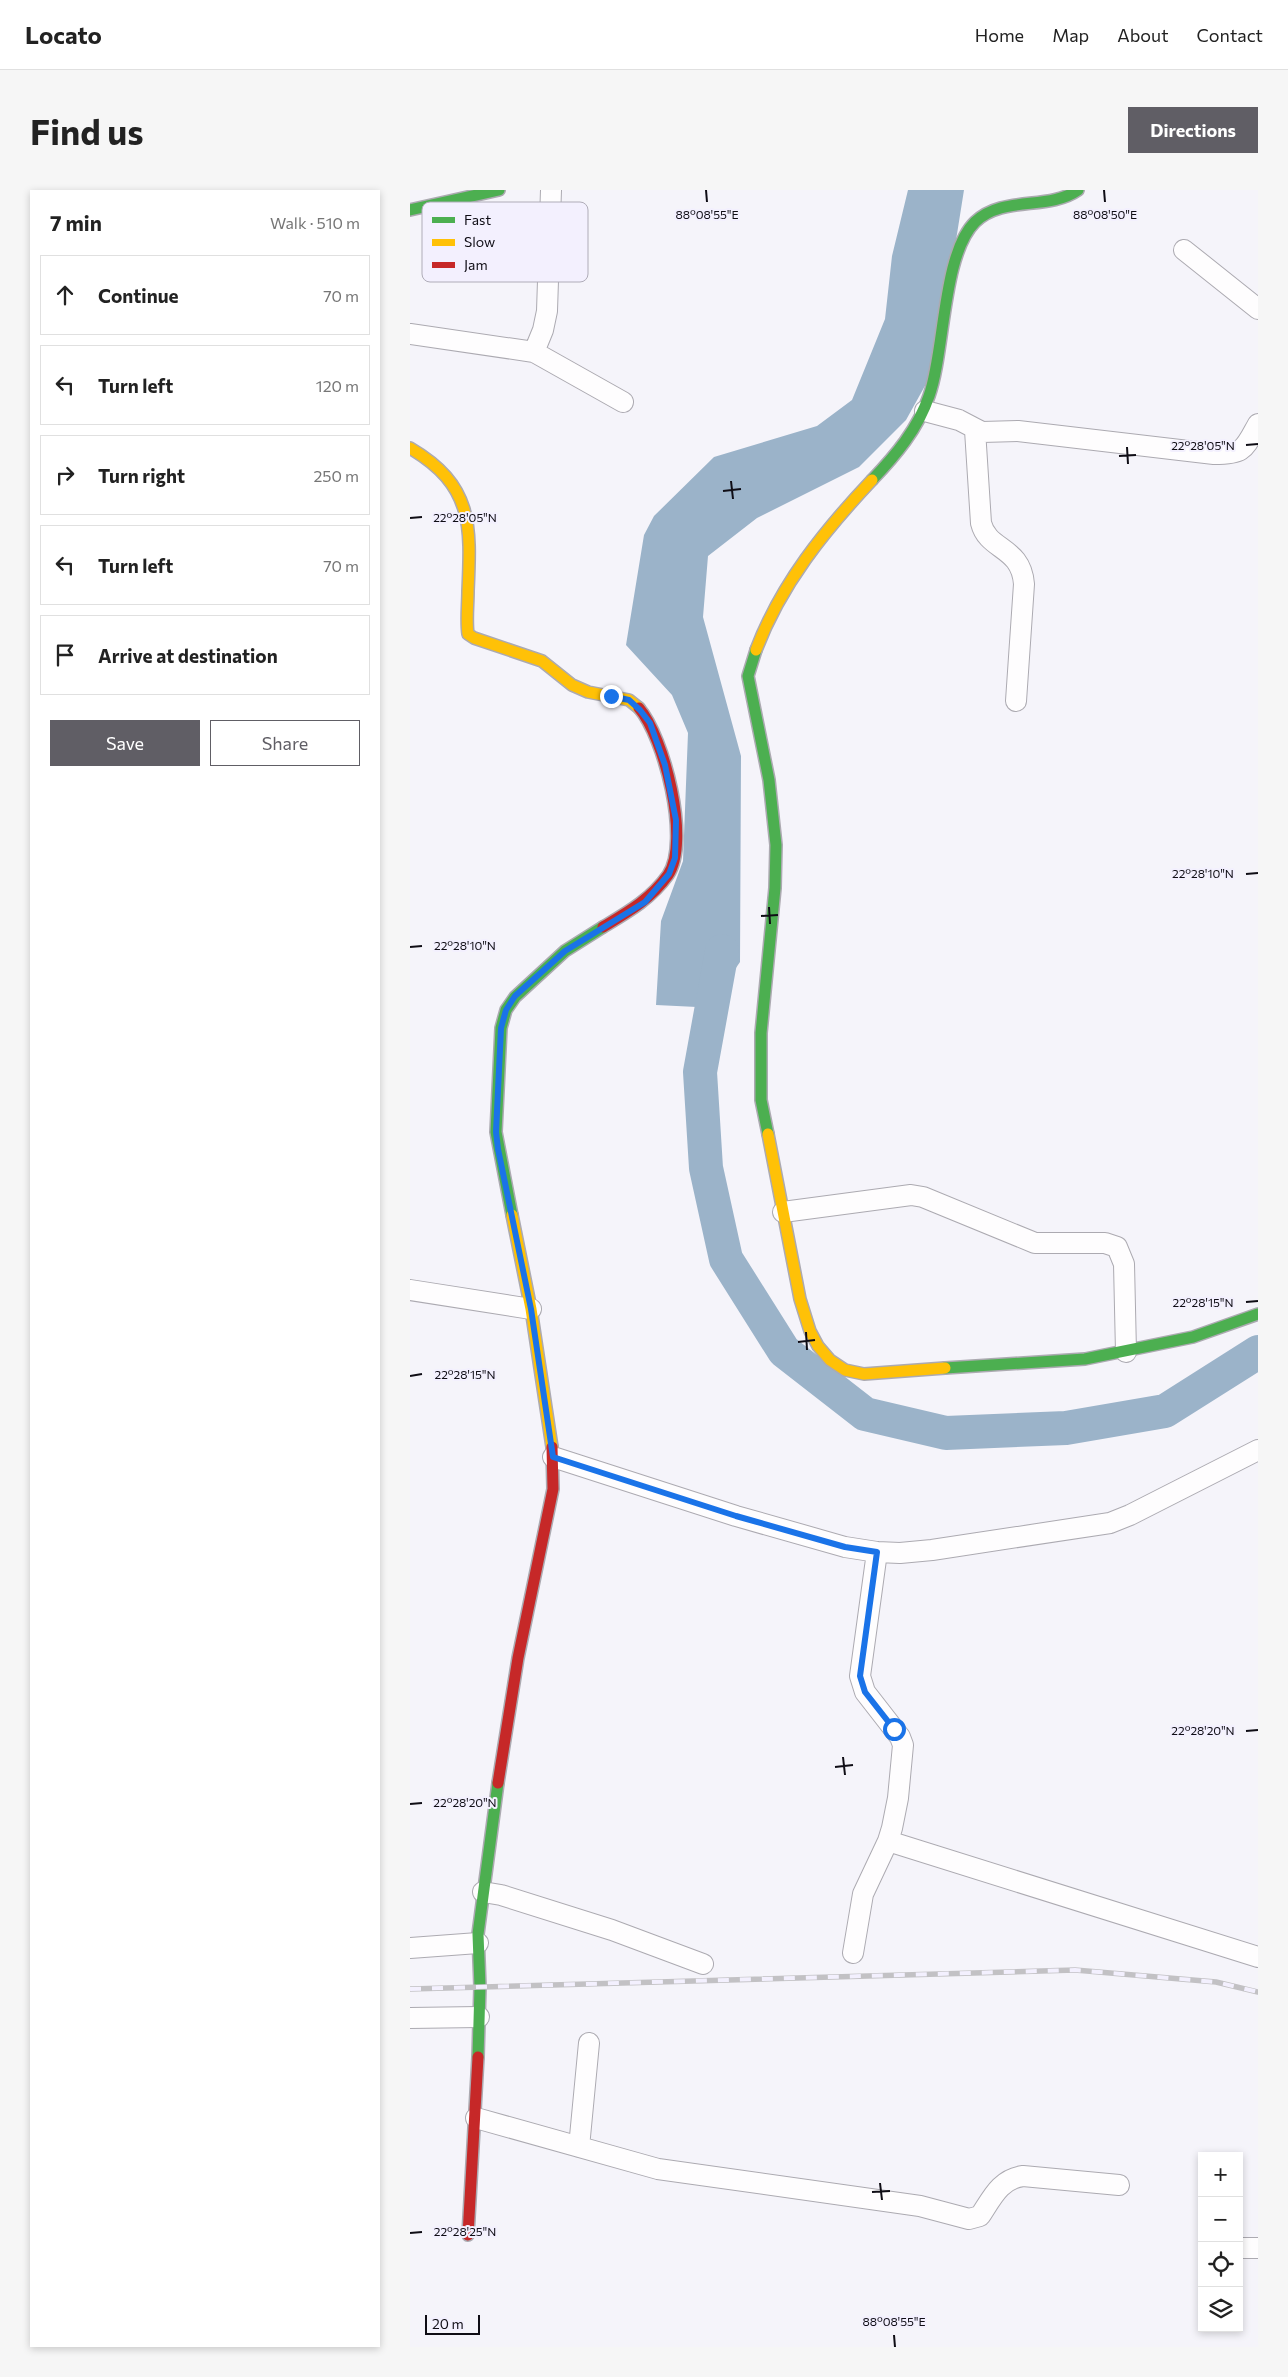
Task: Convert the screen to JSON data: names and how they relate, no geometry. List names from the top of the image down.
{
  "legend": ["Fast", "Slow", "Jam"],
  "scale_bar": "20 m",
  "page": {
    "header": "Locato",
    "nav": [
      "Home",
      "Map",
      "About",
      "Contact"
    ],
    "buttons": [
      "Directions",
      ["Save", "Share"]
    ],
    "title": "Find us",
    "heading": ["7 min", "Walk · 510 m"],
    "list": [
      ["Continue", "70 m"],
      ["Turn left", "120 m"],
      ["Turn right", "250 m"],
      ["Turn left", "70 m"],
      "Arrive at destination"
    ],
    "map_buttons": ["+", "−"],
    "scale": "20 m"
  },
  "coordinates": [
    "88°08'55\"E",
    "88°08'50\"E",
    "22°28'05\"N",
    "22°28'10\"N",
    "22°28'15\"N",
    "22°28'20\"N",
    "22°28'25\"N"
  ]
}
